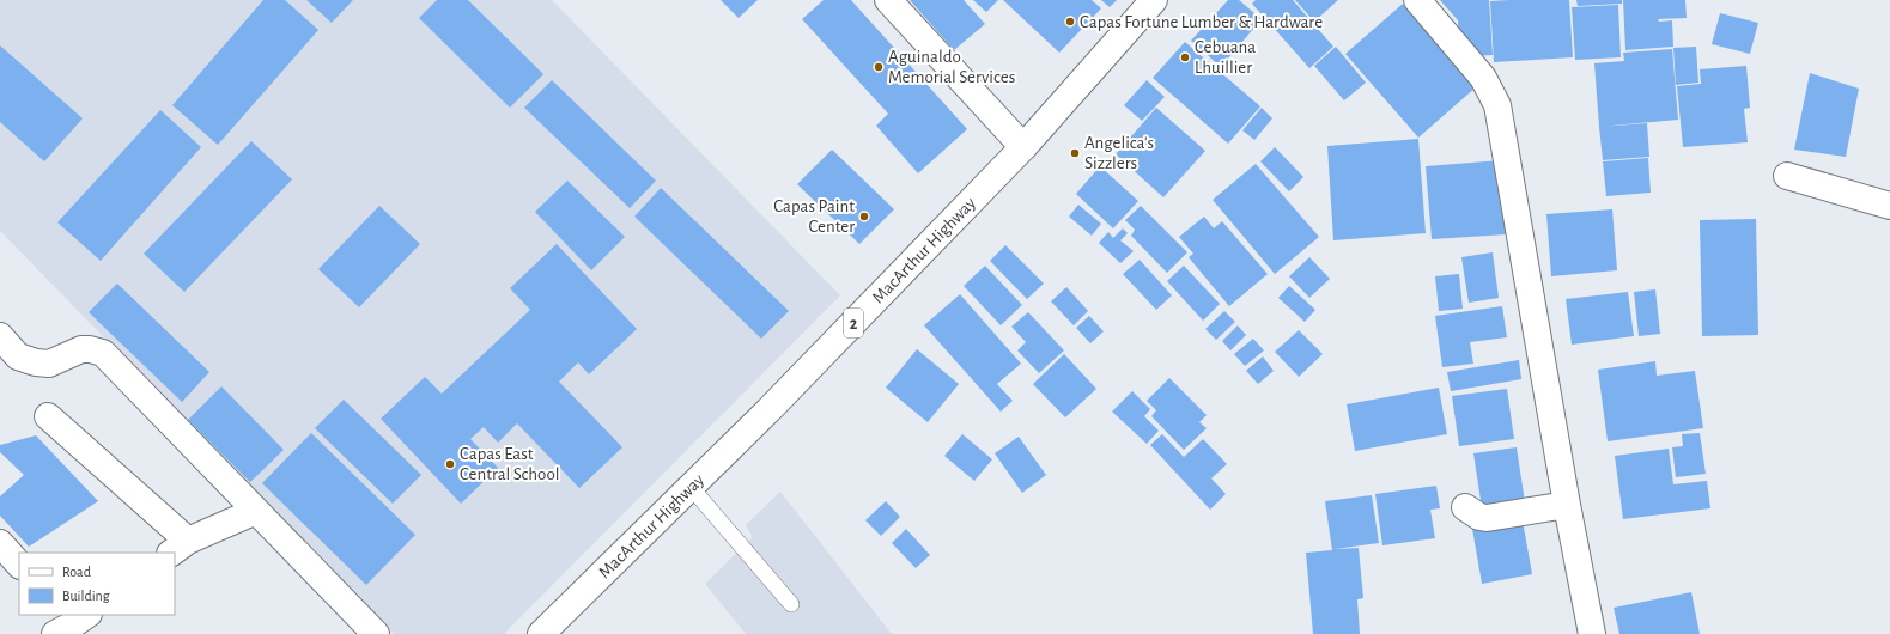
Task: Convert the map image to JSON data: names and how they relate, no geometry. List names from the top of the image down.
{
  "streets": {
    "main road": ["MacArthur Highway", "2"]
  },
  "places": [
    "Capas Fortune Lumber & Hardware",
    "Cebuana Lhuillier",
    "Aguinaldo Memorial Services",
    "Angelica's Sizzlers",
    "Capas Paint Center",
    "Capas East Central School"
  ],
  "legend": ["Road", "Building"]
}
